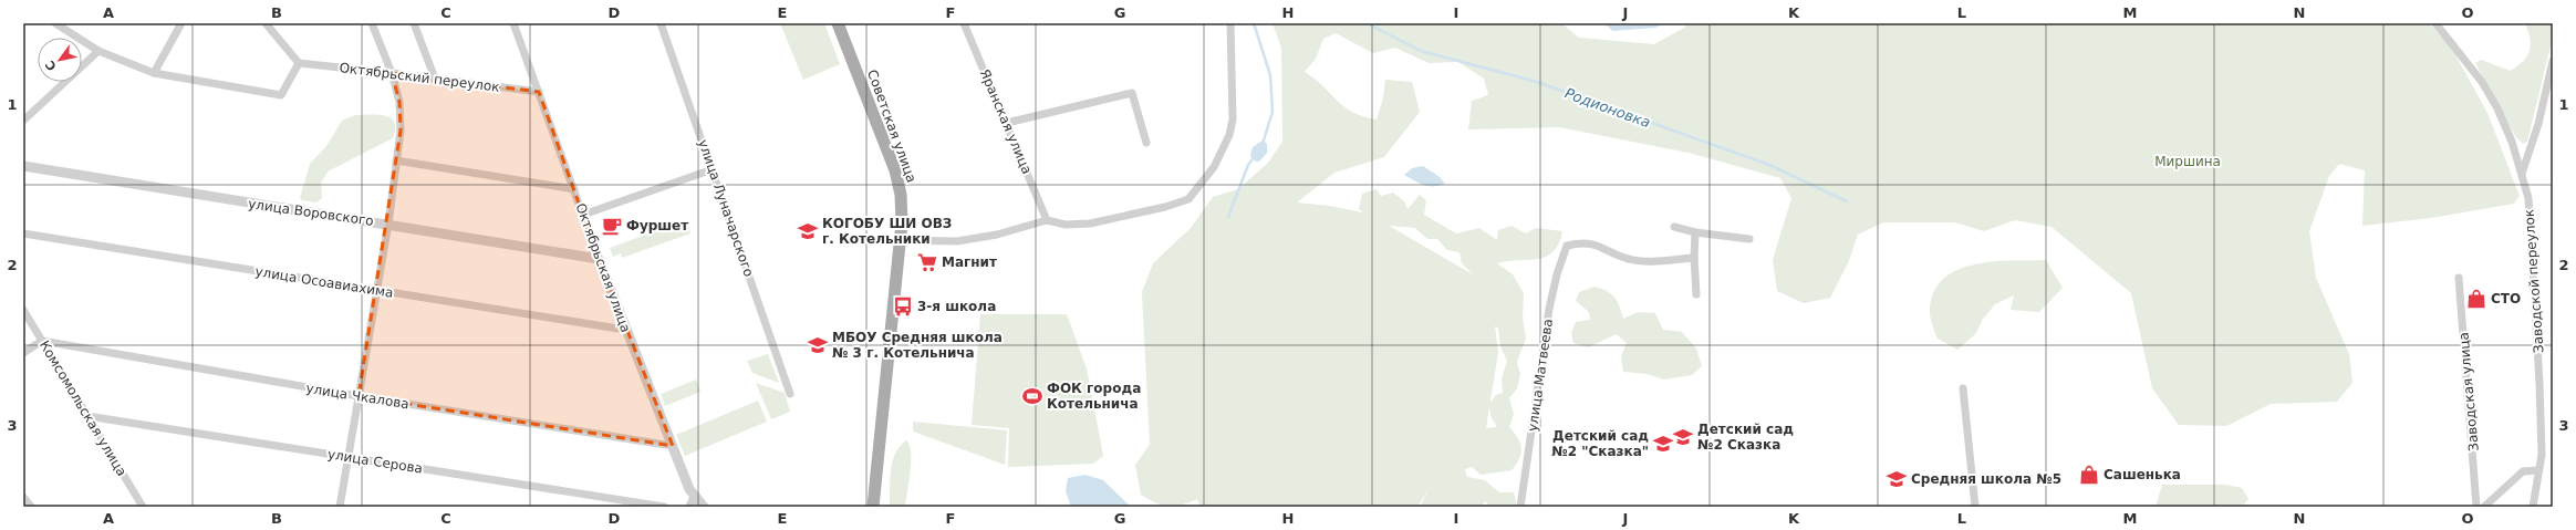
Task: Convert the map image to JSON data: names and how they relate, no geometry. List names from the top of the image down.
{
  "streets": {
    "main road": ["Советская улица"],
    "street": [
      "Октябрьский переулок",
      "Яранская улица",
      "улица Луначарского",
      "улица Воровского",
      "Октябрьская улица",
      "Заводской переулок",
      "улица Осоавиахима",
      "улица Матвеева",
      "Заводская улица",
      "улица Чкалова",
      "Комсомольская улица",
      "улица Серова"
    ]
  },
  "crossings": [
    ["Октябрьский переулок", "Октябрьская улица"],
    ["улица Воровского", "Октябрьская улица"],
    ["Октябрьская улица", "улица Осоавиахима"],
    ["Октябрьская улица", "улица Чкалова"],
    ["улица Чкалова", "Комсомольская улица"],
    ["Комсомольская улица", "улица Серова"]
  ],
  "water": ["Родионовка"],
  "parks": ["Миршина"],
  "places": {
    "cafe": ["Фуршет"],
    "school or university": [
      "КОГОБУ ШИ ОВЗ г. Котельники",
      "МБОУ Средняя школа № 3 г. Котельнича",
      "Детский сад №2 Сказка",
      "Детский сад №2 \"Сказка\"",
      "Средняя школа №5"
    ],
    "supermarket": ["Магнит"],
    "shop": ["СТО", "Сашенька"],
    "bus stop": ["3-я школа"],
    "sports": ["ФОК города Котельнича"]
  },
  "north": "bottom left",
  "grid": {
    "columns": [
      "A",
      "B",
      "C",
      "D",
      "E",
      "F",
      "G",
      "H",
      "I",
      "J",
      "K",
      "L",
      "M",
      "N",
      "O"
    ],
    "rows": ["1", "2", "3"]
  }
}
